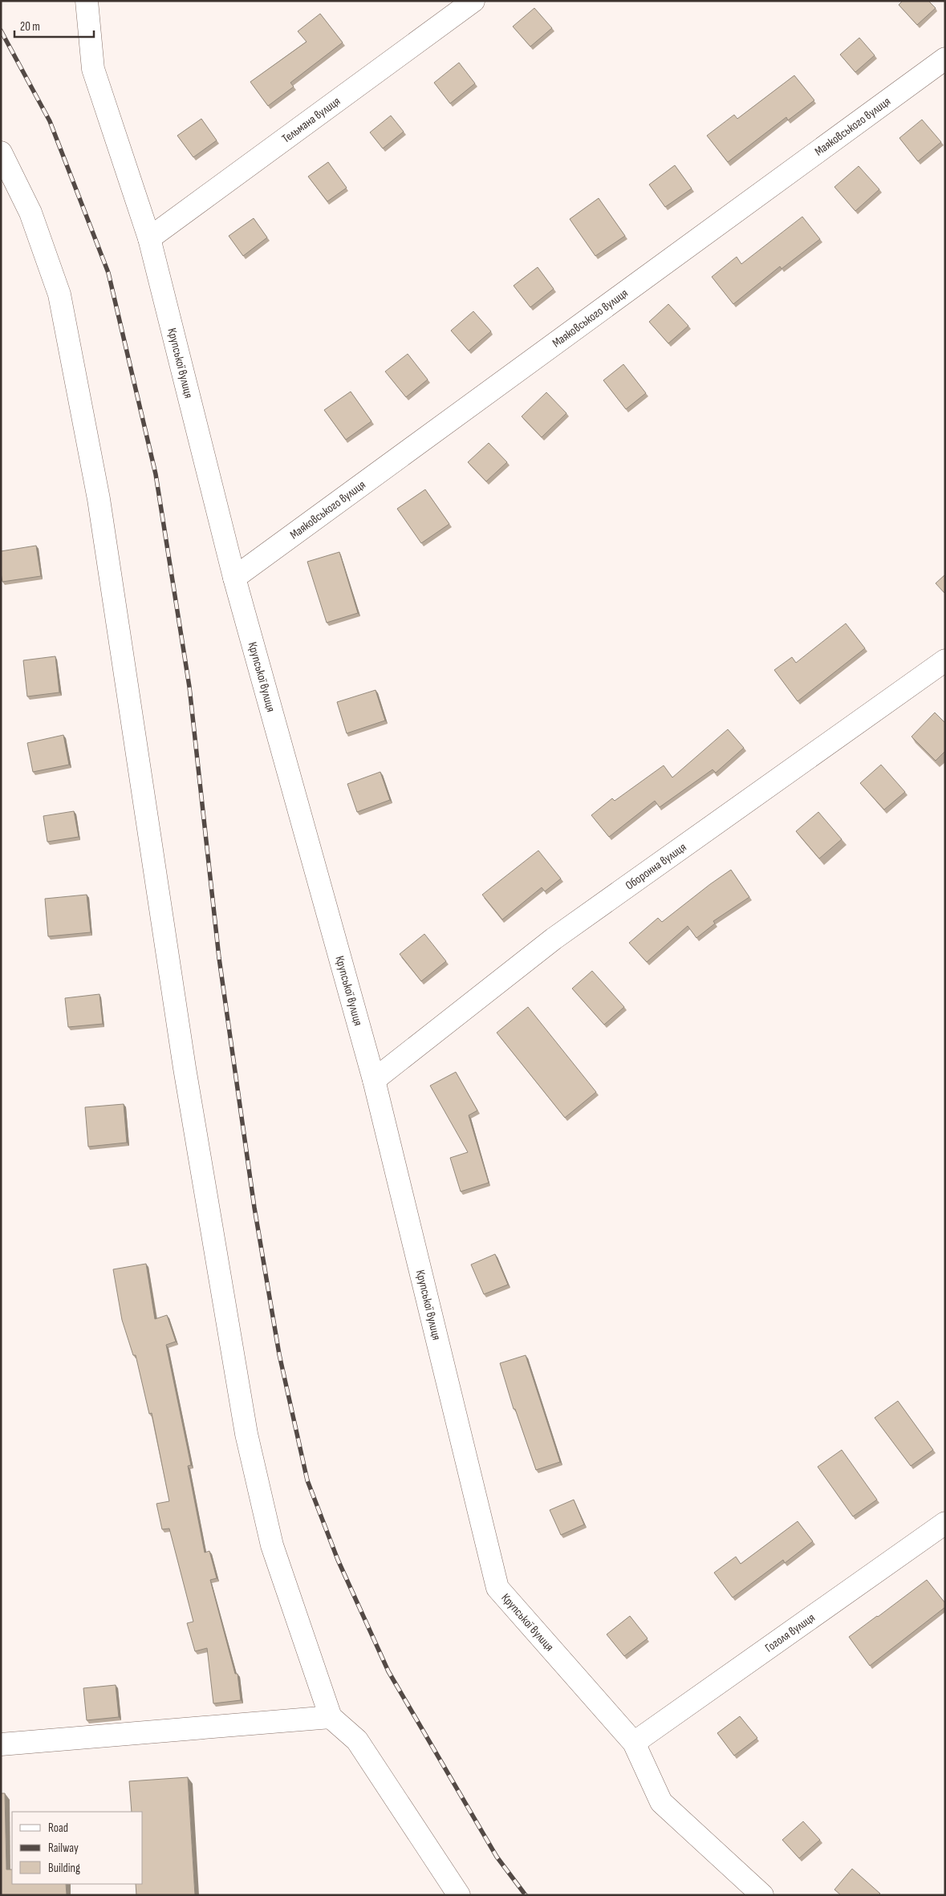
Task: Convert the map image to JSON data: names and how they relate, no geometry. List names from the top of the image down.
{
  "streets": {
    "street": [
      "Тельмана вулиця",
      "Маяковського вулиця",
      "Крупської вулиця",
      "Оборонна вулиця",
      "Гоголя вулиця"
    ]
  },
  "crossings": [
    ["Тельмана вулиця", "Крупської вулиця"],
    ["Маяковського вулиця", "Крупської вулиця"],
    ["Крупської вулиця", "Оборонна вулиця"],
    ["Крупської вулиця", "Гоголя вулиця"]
  ],
  "legend": ["Road", "Railway", "Building"],
  "scale_bar": "20 m"
}
